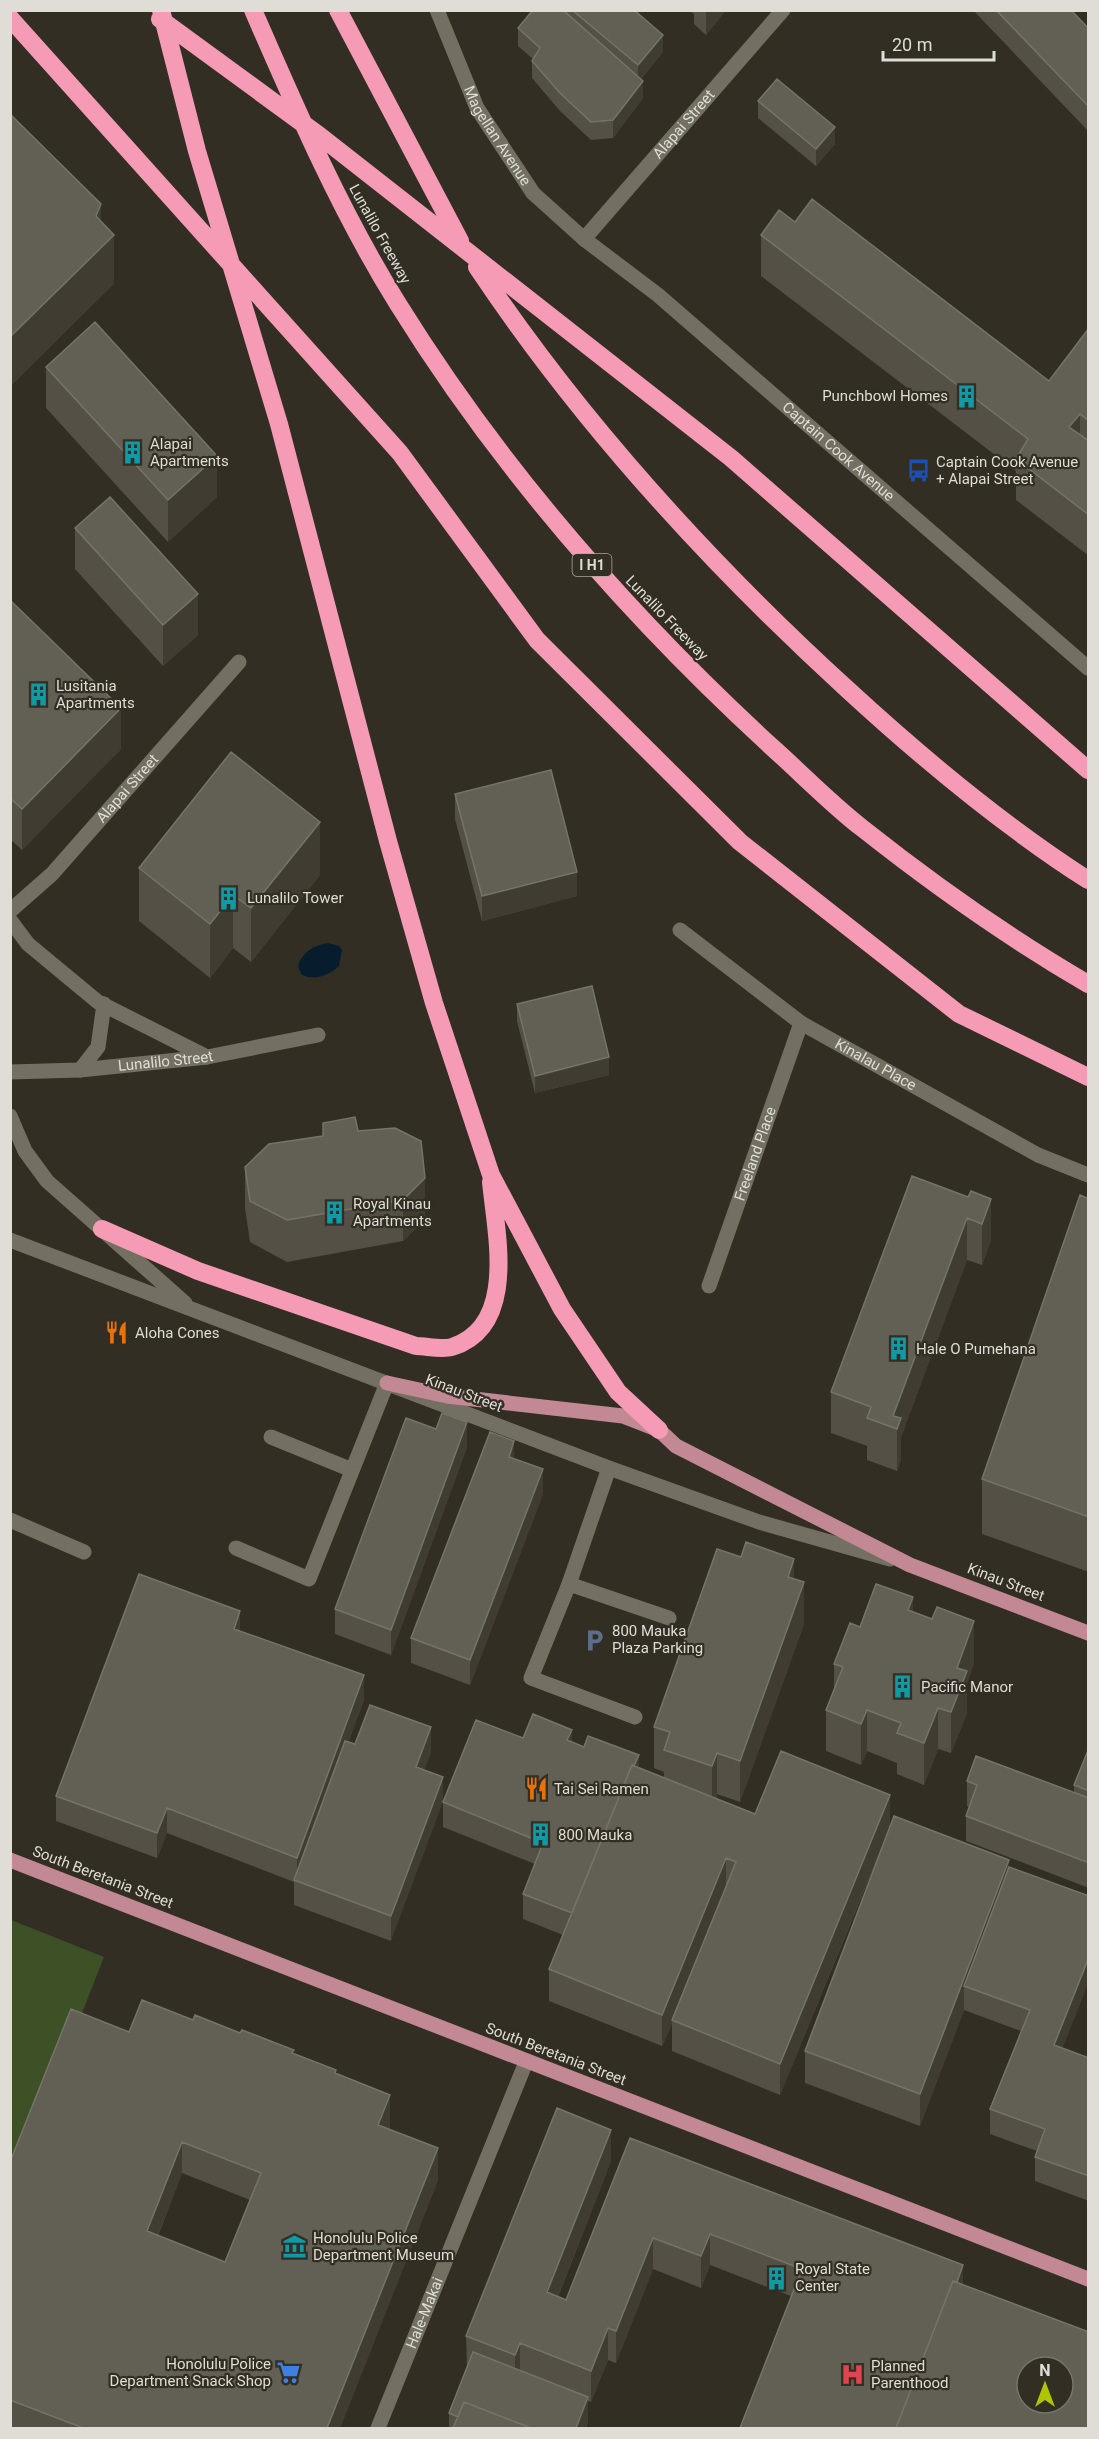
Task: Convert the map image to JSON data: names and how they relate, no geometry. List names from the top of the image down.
{
  "streets": {
    "highway": ["Lunalilo Freeway", "I H1"],
    "main road": ["Kinau Street", "South Beretania Street"],
    "street": [
      "Alapai Street",
      "Magellan Avenue",
      "Captain Cook Avenue",
      "Lunalilo Street",
      "Kinalau Place",
      "Freeland Place",
      "Hale-Makai"
    ]
  },
  "crossings": [
    ["Alapai Street", "Magellan Avenue"],
    ["Alapai Street", "Captain Cook Avenue"],
    ["Magellan Avenue", "Captain Cook Avenue"],
    ["Kinalau Place", "Freeland Place"],
    ["South Beretania Street", "Hale-Makai"]
  ],
  "places": {
    "building": [
      "Punchbowl Homes",
      "Alapai Apartments",
      "Lusitania Apartments",
      "Lunalilo Tower",
      "Royal Kinau Apartments",
      "Hale O Pumehana",
      "Pacific Manor",
      "800 Mauka",
      "Royal State Center"
    ],
    "bus stop": ["Captain Cook Avenue + Alapai Street"],
    "restaurant": ["Aloha Cones", "Tai Sei Ramen"],
    "parking": ["800 Mauka Plaza Parking"],
    "museum": ["Honolulu Police Department Museum"],
    "supermarket": ["Honolulu Police Department Snack Shop"],
    "hospital": ["Planned Parenthood"]
  },
  "scale_bar": "20 m",
  "north": "top"
}
